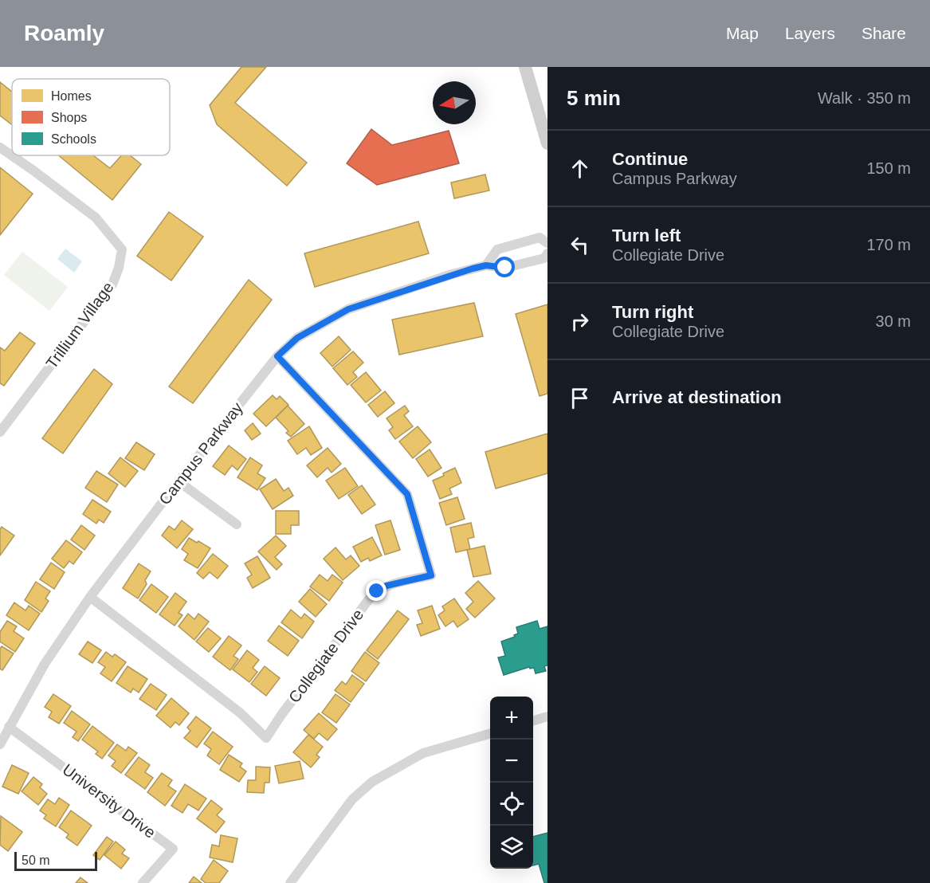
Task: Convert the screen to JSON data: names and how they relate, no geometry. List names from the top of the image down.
{
  "streets": {
    "street": [
      "Trillium Village",
      "Campus Parkway",
      "Collegiate Drive",
      "University Drive"
    ]
  },
  "crossings": [
    ["Campus Parkway", "Collegiate Drive"],
    ["Campus Parkway", "University Drive"]
  ],
  "legend": ["Homes", "Shops", "Schools"],
  "scale_bar": "50 m",
  "north": "left",
  "page": {
    "header": "Roamly",
    "nav": ["Map", "Layers", "Share"],
    "heading": ["5 min", "Walk · 350 m"],
    "list": [
      ["Continue", "Campus Parkway", "150 m"],
      ["Turn left", "Collegiate Drive", "170 m"],
      ["Turn right", "Collegiate Drive", "30 m"],
      "Arrive at destination"
    ],
    "map_buttons": ["+", "−"],
    "scale": "50 m"
  }
}
